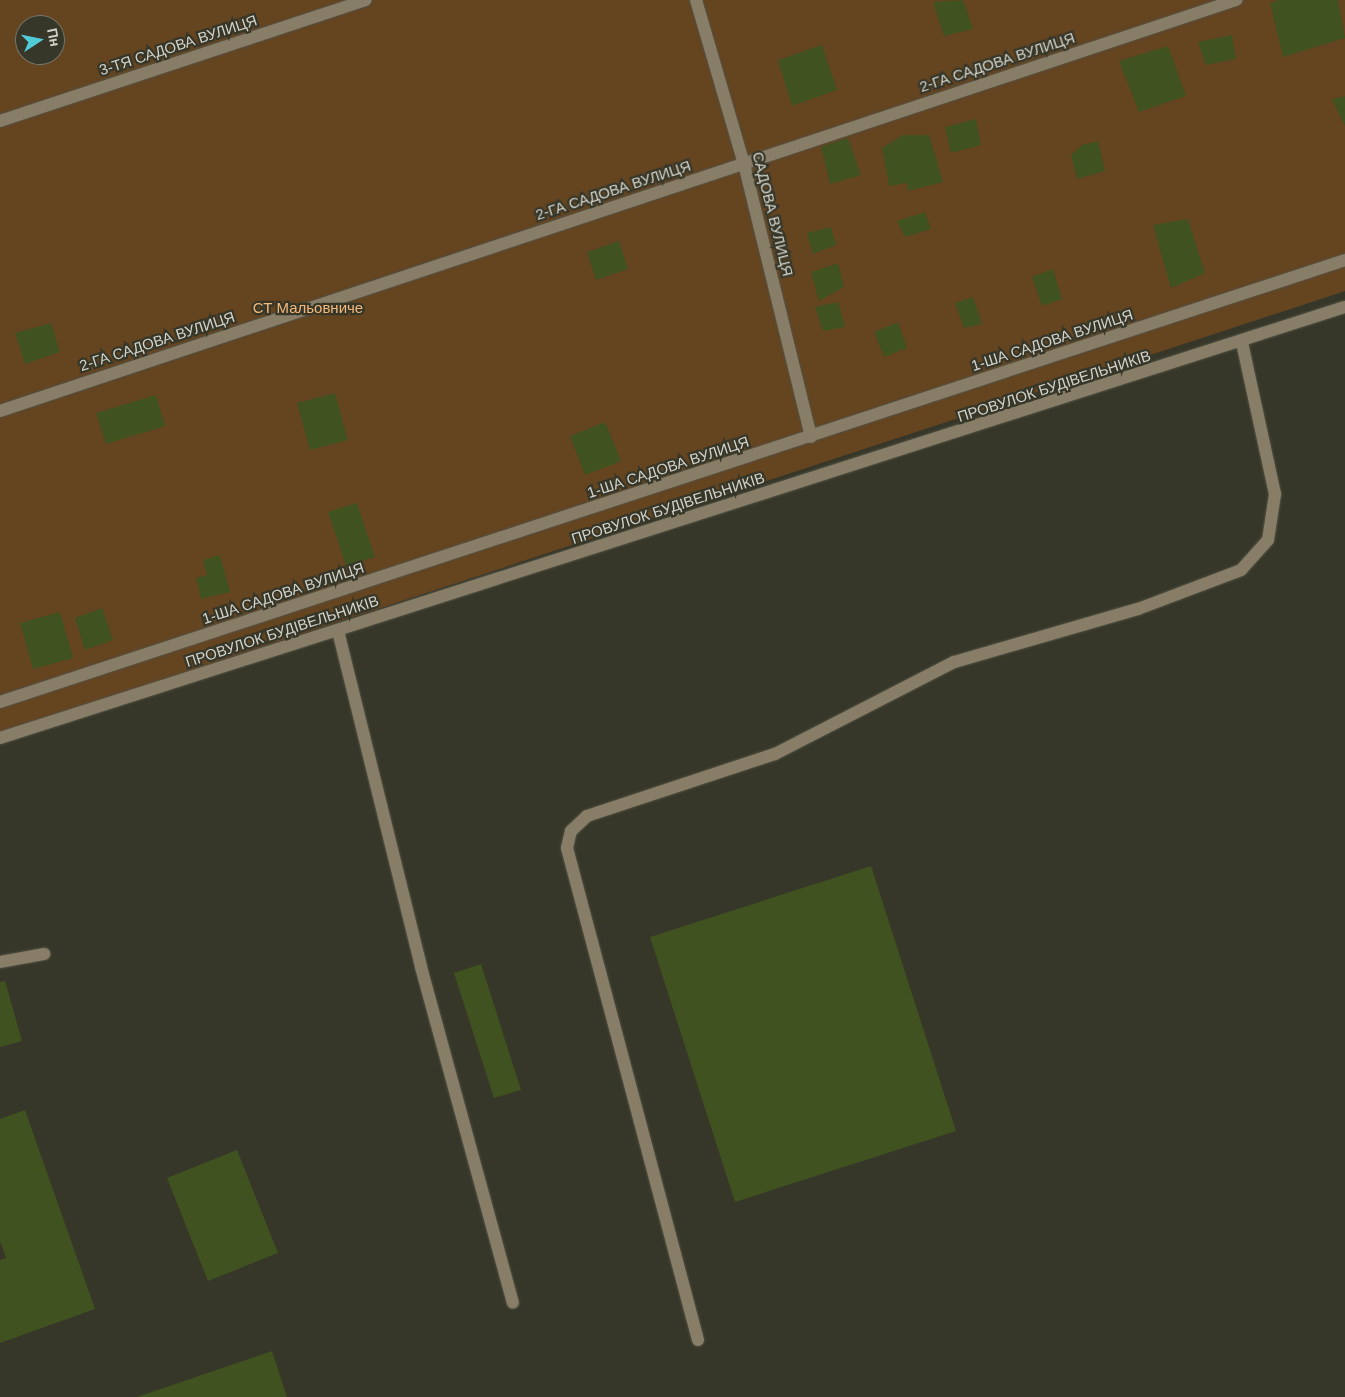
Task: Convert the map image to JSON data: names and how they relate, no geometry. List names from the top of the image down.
{
  "streets": {
    "street": [
      "3-ТЯ САДОВА ВУЛИЦЯ",
      "2-ГА САДОВА ВУЛИЦЯ",
      "САДОВА ВУЛИЦЯ",
      "1-ША САДОВА ВУЛИЦЯ",
      "ПРОВУЛОК БУДІВЕЛЬНИКІВ"
    ]
  },
  "crossings": [
    ["2-ГА САДОВА ВУЛИЦЯ", "САДОВА ВУЛИЦЯ"],
    ["САДОВА ВУЛИЦЯ", "1-ША САДОВА ВУЛИЦЯ"]
  ],
  "parks": ["СТ Мальовниче"],
  "north": "right"
}
